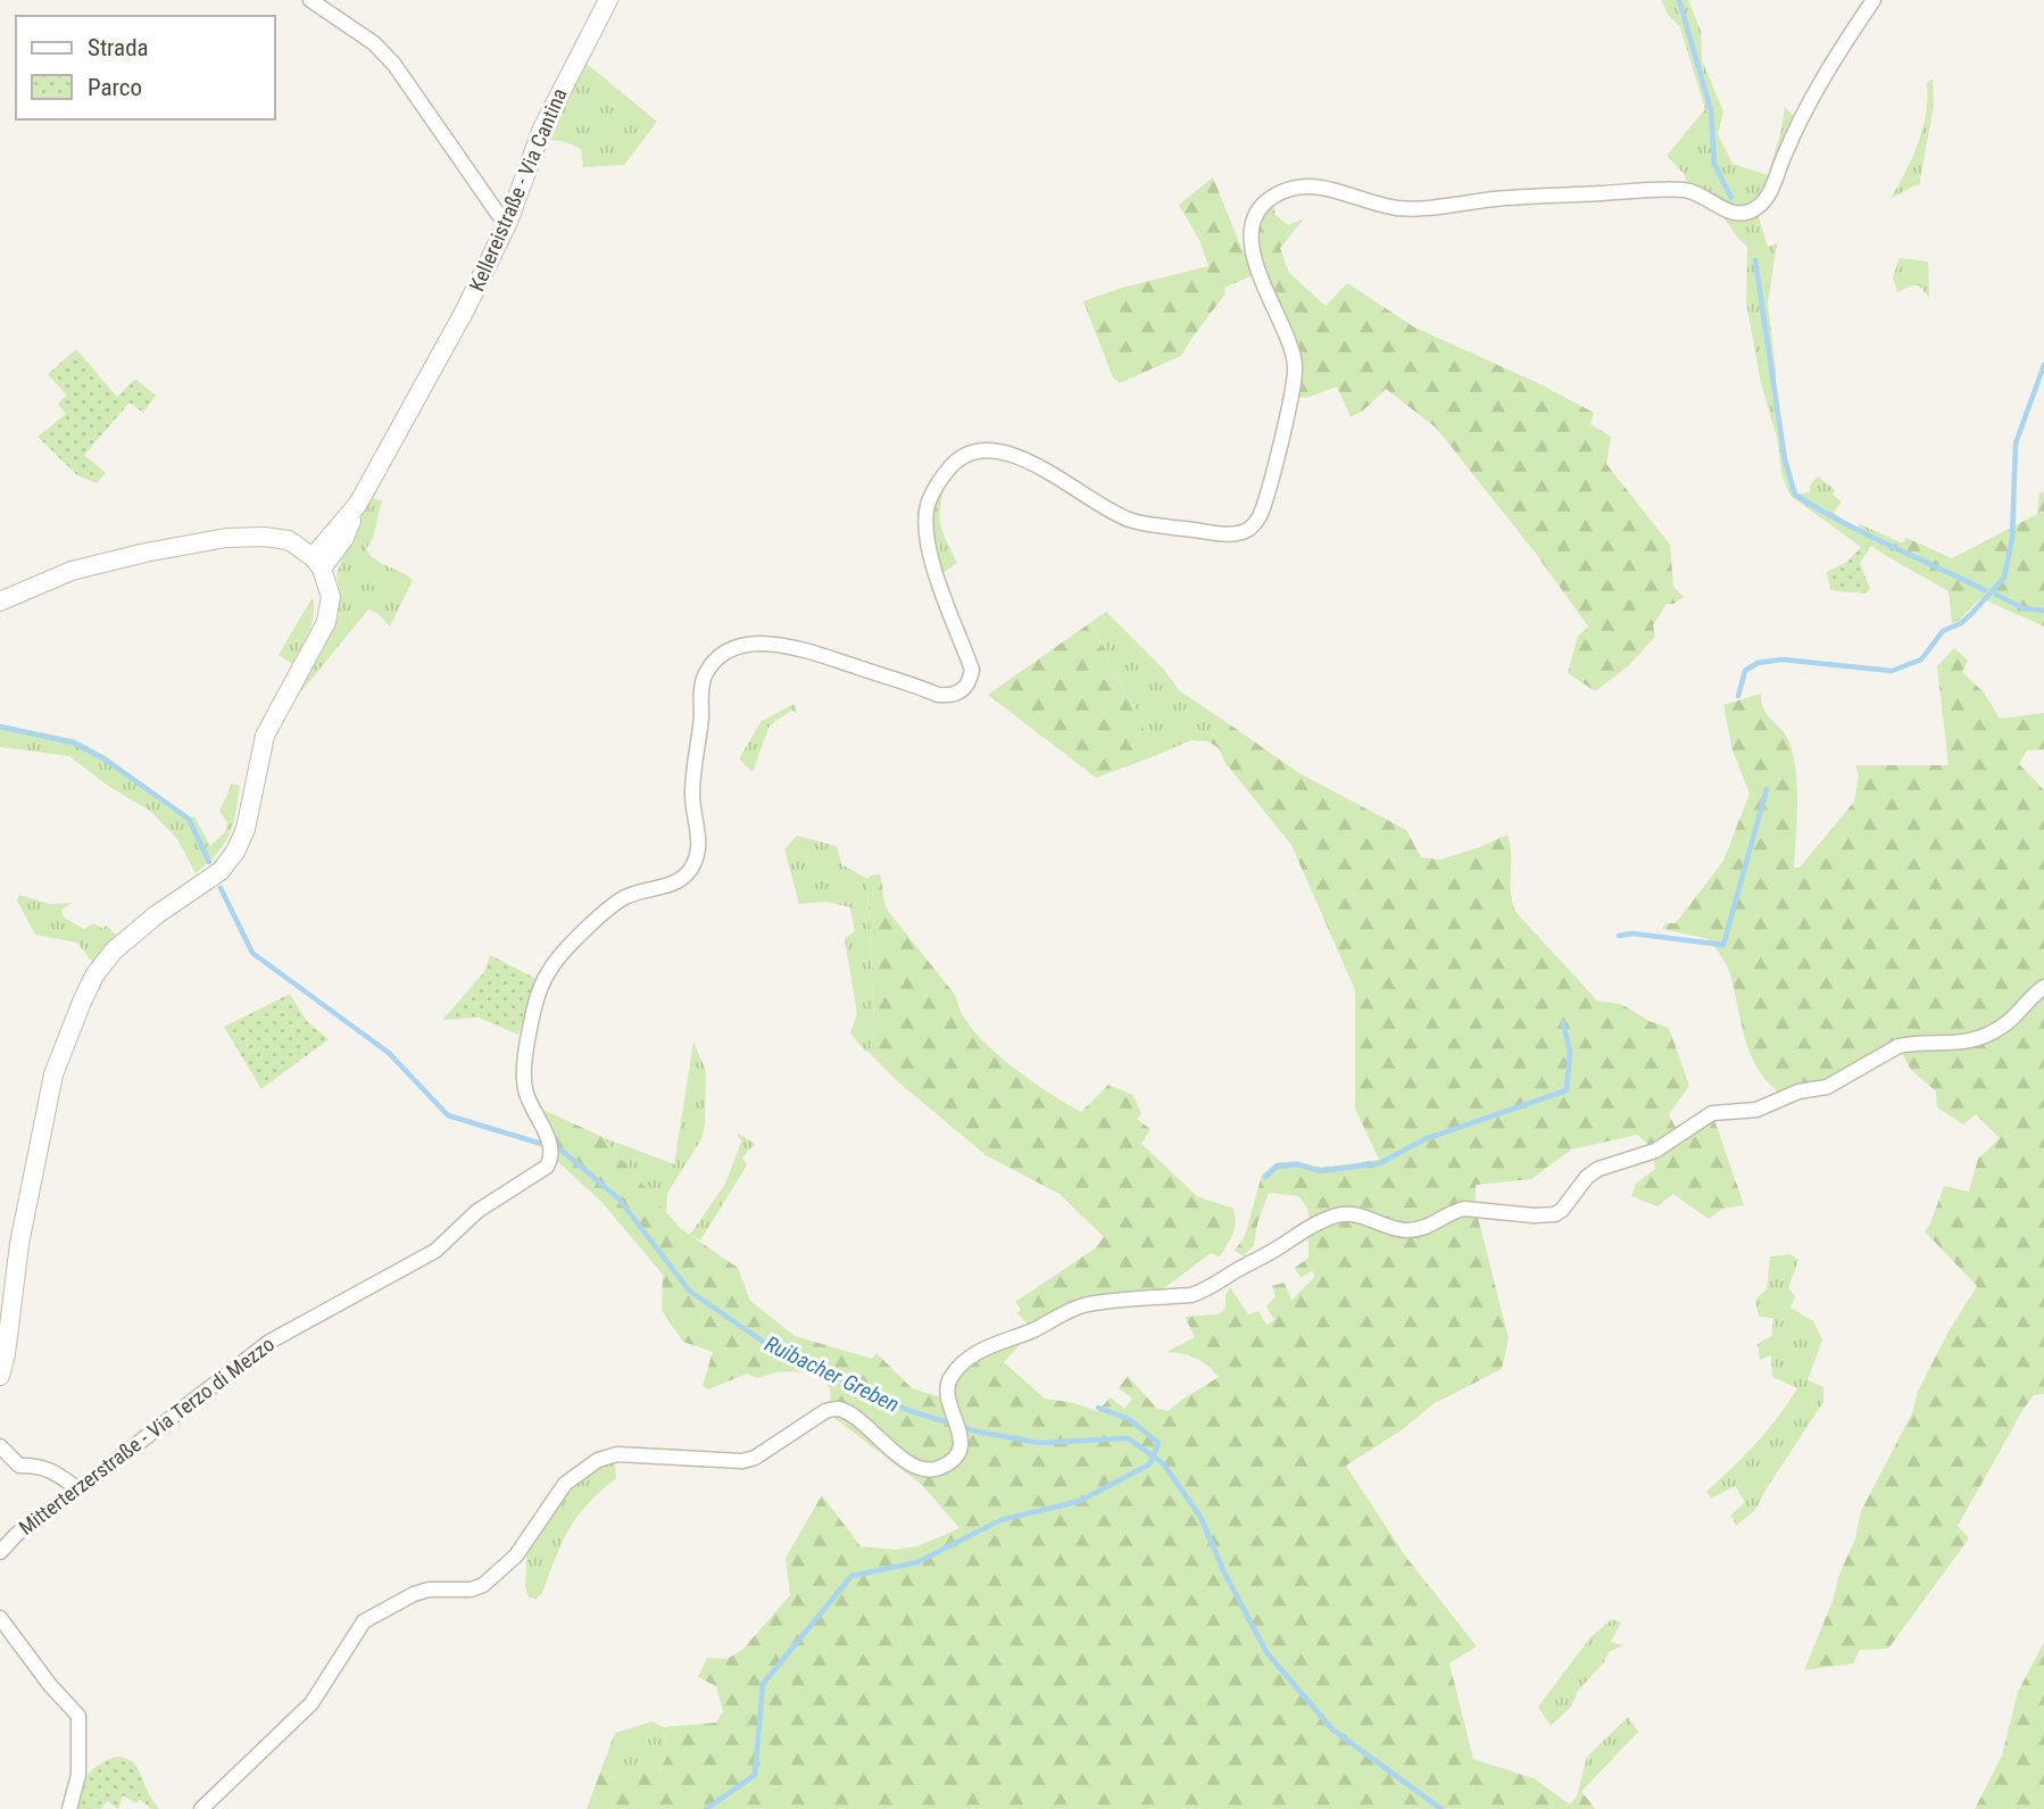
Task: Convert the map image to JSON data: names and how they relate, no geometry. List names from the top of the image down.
{
  "streets": {
    "street": ["Kellereistraße - Via Cantina", "Mitterterzerstraße - Via Terzo di Mezzo"]
  },
  "water": ["Ruibacher Greben"],
  "legend": ["Strada", "Parco"]
}
